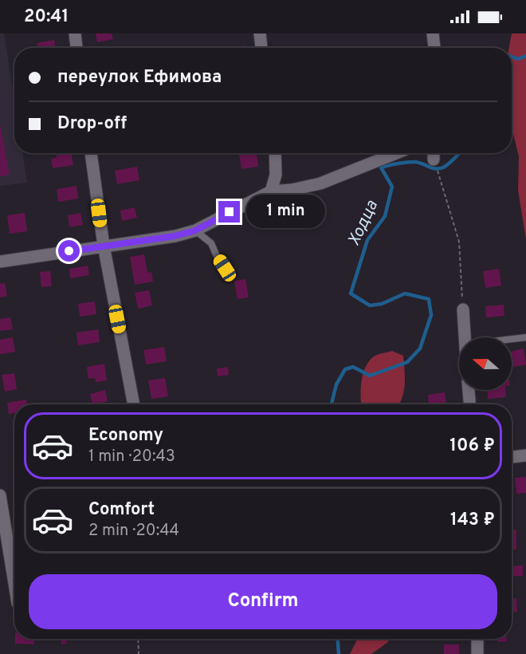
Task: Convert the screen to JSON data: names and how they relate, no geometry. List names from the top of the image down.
{
  "water": ["Ходца"],
  "north": "left",
  "page": {
    "status": "20:41",
    "banner": ["переулок Ефимова", "Drop-off"],
    "bubble": "1 min",
    "list": [
      {
        "name": "Economy",
        "note": "1 min · 20:43",
        "value": "106 ₽"
      },
      {
        "name": "Comfort",
        "note": "2 min · 20:44",
        "value": "143 ₽"
      }
    ],
    "buttons": "Confirm"
  }
}
